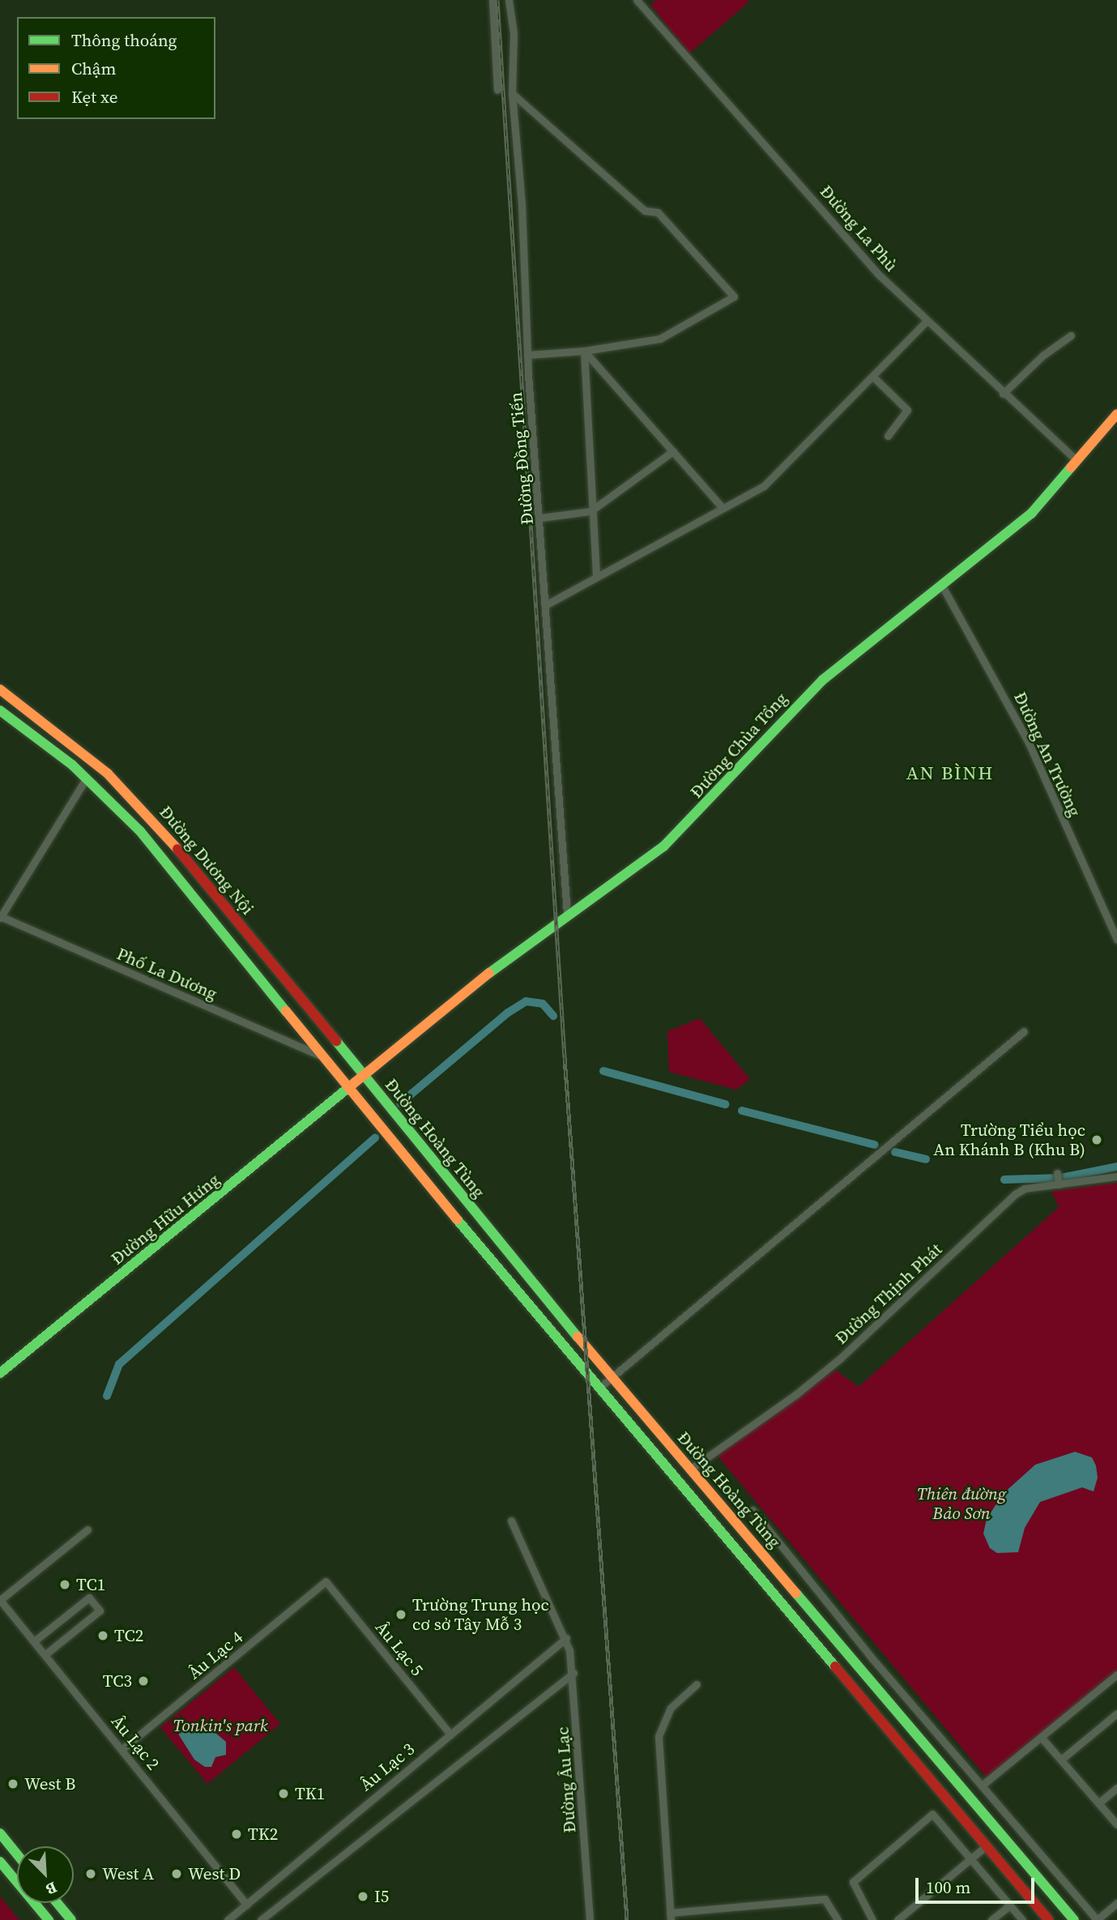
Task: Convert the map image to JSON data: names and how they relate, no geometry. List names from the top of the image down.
{
  "streets": {
    "main road": [
      "Đường Chùa Tổng",
      "Đường Dương Nội",
      "Đường Hoàng Tùng",
      "Đường Hữu Hưng"
    ],
    "street": [
      "Đường La Phù",
      "Đường Đồng Tiến",
      "Đường An Trường",
      "Phố La Dương",
      "Đường Thịnh Phát",
      "Âu Lạc 5",
      "Âu Lạc 4",
      "Âu Lạc 2",
      "Âu Lạc 3",
      "Đường Âu Lạc"
    ]
  },
  "crossings": [
    ["Đường La Phù", "Đường Chùa Tổng"],
    ["Đường Đồng Tiến", "Đường Chùa Tổng"],
    ["Đường Chùa Tổng", "Đường An Trường"],
    ["Đường Chùa Tổng", "Đường Dương Nội"],
    ["Đường Chùa Tổng", "Đường Hoàng Tùng"],
    ["Đường Chùa Tổng", "Đường Hữu Hưng"],
    ["Đường Dương Nội", "Phố La Dương"],
    ["Đường Dương Nội", "Đường Hoàng Tùng"],
    ["Đường Dương Nội", "Đường Hữu Hưng"],
    ["Đường Hoàng Tùng", "Đường Hữu Hưng"],
    ["Đường Hoàng Tùng", "Đường Thịnh Phát"],
    ["Âu Lạc 5", "Âu Lạc 4"],
    ["Âu Lạc 5", "Âu Lạc 3"],
    ["Âu Lạc 4", "Âu Lạc 2"],
    ["Âu Lạc 2", "Âu Lạc 3"],
    ["Âu Lạc 3", "Đường Âu Lạc"]
  ],
  "districts": ["AN BÌNH"],
  "parks": ["Thiên đường Bảo Sơn", "Tonkin's park"],
  "places": [
    "Trường Tiểu học An Khánh B (Khu B)",
    "TC1",
    "Trường Trung học cơ sở Tây Mỗ 3",
    "TC2",
    "TC3",
    "West B",
    "TK1",
    "TK2",
    "West A",
    "West D",
    "I5"
  ],
  "legend": ["Thông thoáng", "Chậm", "Kẹt xe"],
  "scale_bar": "100 m",
  "north": "bottom right"
}
